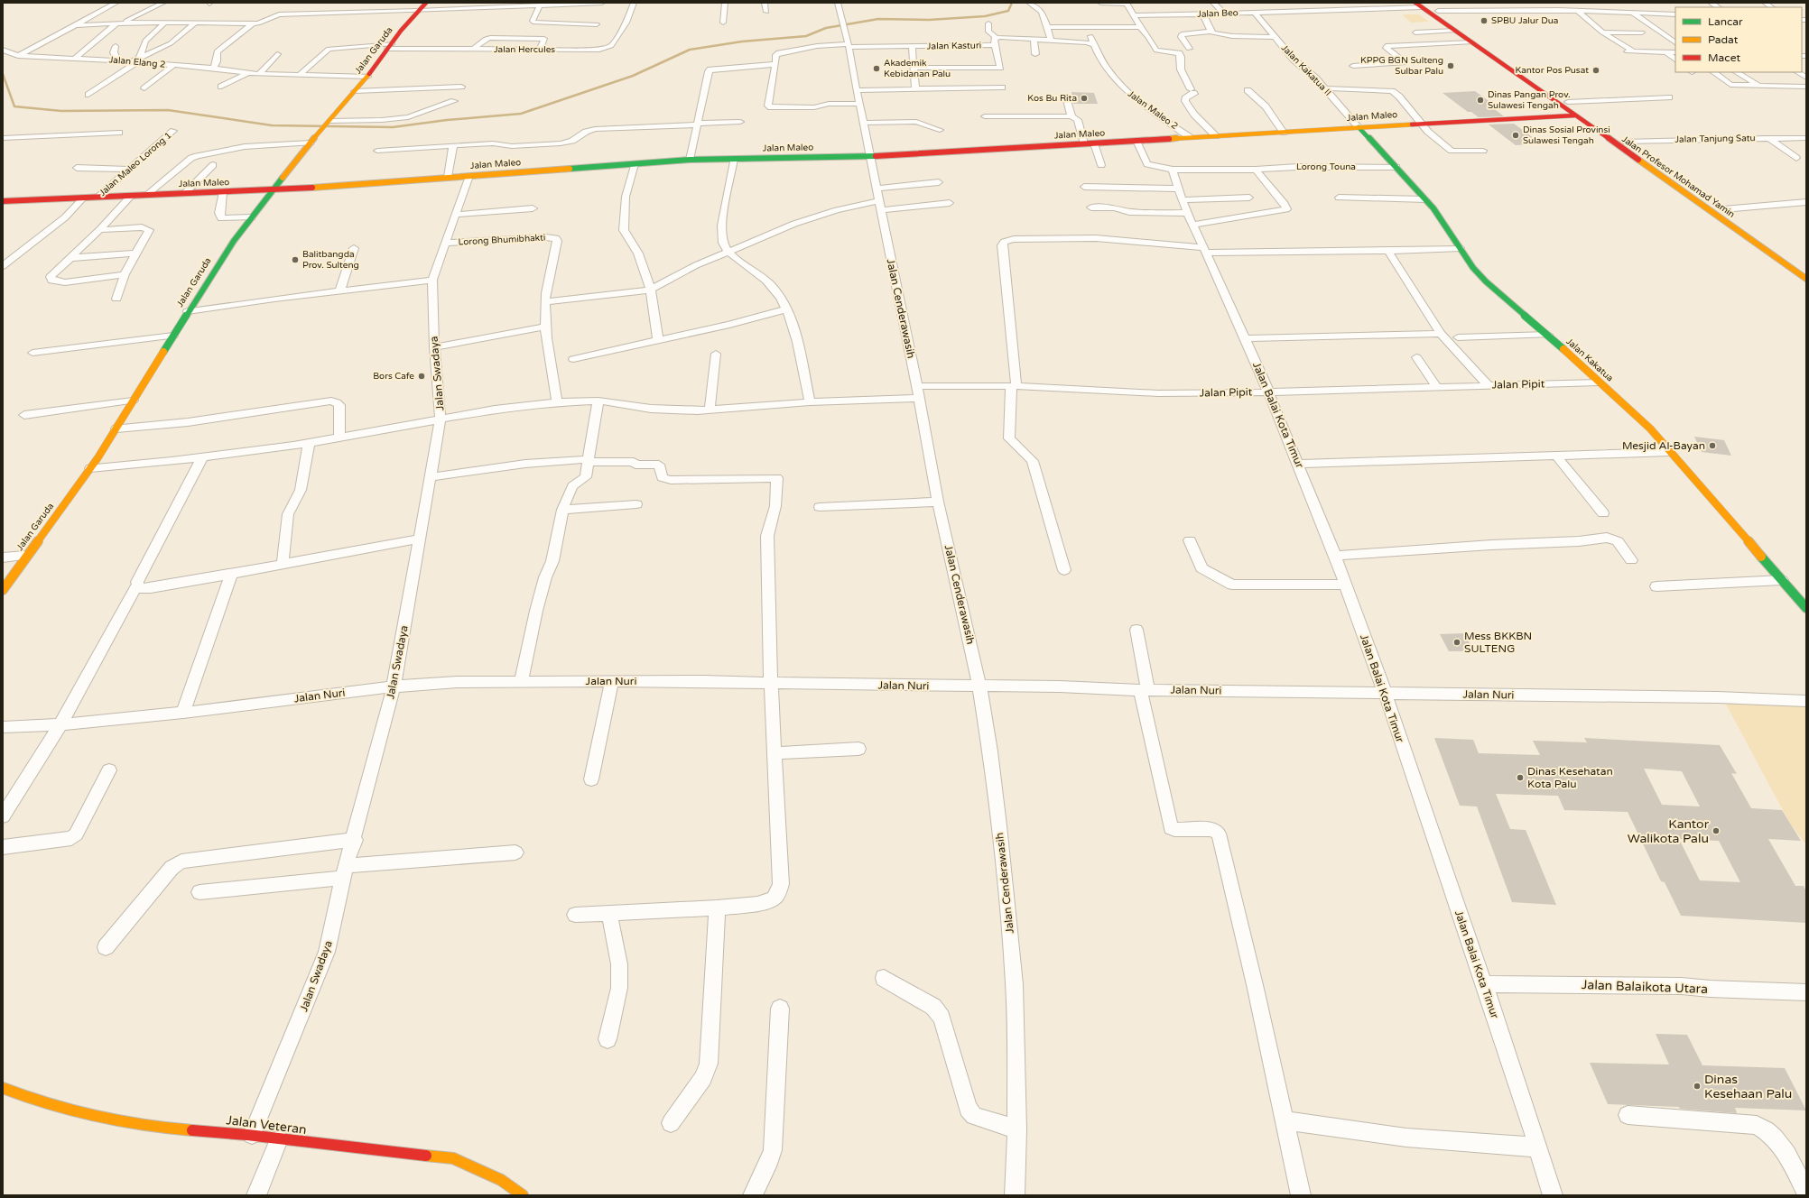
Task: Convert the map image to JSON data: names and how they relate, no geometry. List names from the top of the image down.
{
  "streets": {
    "street": [
      "Jalan Beo",
      "Jalan Kasturi",
      "Jalan Hercules",
      "Jalan Garuda",
      "Jalan Elang 2",
      "Jalan Kakatua II",
      "Jalan Maleo 2",
      "Jalan Maleo",
      "Jalan Tanjung Satu",
      "Jalan Maleo Lorong 1",
      "Lorong Touna",
      "Jalan Profesor Mohamad Yamin",
      "Lorong Bhumibhakti",
      "Jalan Cenderawasih",
      "Jalan Kakatua",
      "Jalan Swadaya",
      "Jalan Pipit",
      "Jalan Balai Kota Timur",
      "Jalan Nuri",
      "Jalan Balaikota Utara",
      "Jalan Veteran"
    ]
  },
  "crossings": [
    ["Jalan Beo", "Jalan Kakatua II"],
    ["Jalan Beo", "Jalan Profesor Mohamad Yamin"],
    ["Jalan Kasturi", "Jalan Maleo 2"],
    ["Jalan Kasturi", "Jalan Cenderawasih"],
    ["Jalan Hercules", "Jalan Garuda"],
    ["Jalan Hercules", "Jalan Elang 2"],
    ["Jalan Garuda", "Jalan Elang 2"],
    ["Jalan Garuda", "Jalan Maleo"],
    ["Jalan Garuda", "Jalan Pipit"],
    ["Jalan Kakatua II", "Jalan Maleo"],
    ["Jalan Kakatua II", "Jalan Kakatua"],
    ["Jalan Maleo 2", "Jalan Maleo"],
    ["Jalan Maleo", "Jalan Maleo Lorong 1"],
    ["Jalan Maleo", "Lorong Touna"],
    ["Jalan Maleo", "Jalan Profesor Mohamad Yamin"],
    ["Jalan Maleo", "Jalan Cenderawasih"],
    ["Jalan Maleo", "Jalan Kakatua"],
    ["Jalan Maleo", "Jalan Swadaya"],
    ["Jalan Tanjung Satu", "Jalan Profesor Mohamad Yamin"],
    ["Lorong Touna", "Jalan Kakatua"],
    ["Lorong Touna", "Jalan Balai Kota Timur"],
    ["Lorong Bhumibhakti", "Jalan Swadaya"],
    ["Jalan Cenderawasih", "Jalan Pipit"],
    ["Jalan Cenderawasih", "Jalan Nuri"],
    ["Jalan Kakatua", "Jalan Pipit"],
    ["Jalan Swadaya", "Jalan Pipit"],
    ["Jalan Swadaya", "Jalan Nuri"],
    ["Jalan Swadaya", "Jalan Veteran"],
    ["Jalan Pipit", "Jalan Balai Kota Timur"],
    ["Jalan Balai Kota Timur", "Jalan Nuri"],
    ["Jalan Balai Kota Timur", "Jalan Balaikota Utara"]
  ],
  "places": [
    "SPBU Jalur Dua",
    "KPPG BGN Sulteng Sulbar Palu",
    "Akademik Kebidanan Palu",
    "Kantor Pos Pusat",
    "Kos Bu Rita",
    "Dinas Pangan Prov. Sulawesi Tengah",
    "Dinas Sosial Provinsi Sulawesi Tengah",
    "Balitbangda Prov. Sulteng",
    "Bors Cafe",
    "Mesjid Al-Bayan",
    "Mess BKKBN SULTENG",
    "Dinas Kesehatan Kota Palu",
    "Kantor Walikota Palu",
    "Dinas Kesehaan Palu"
  ],
  "legend": ["Lancar", "Padat", "Macet"]
}
